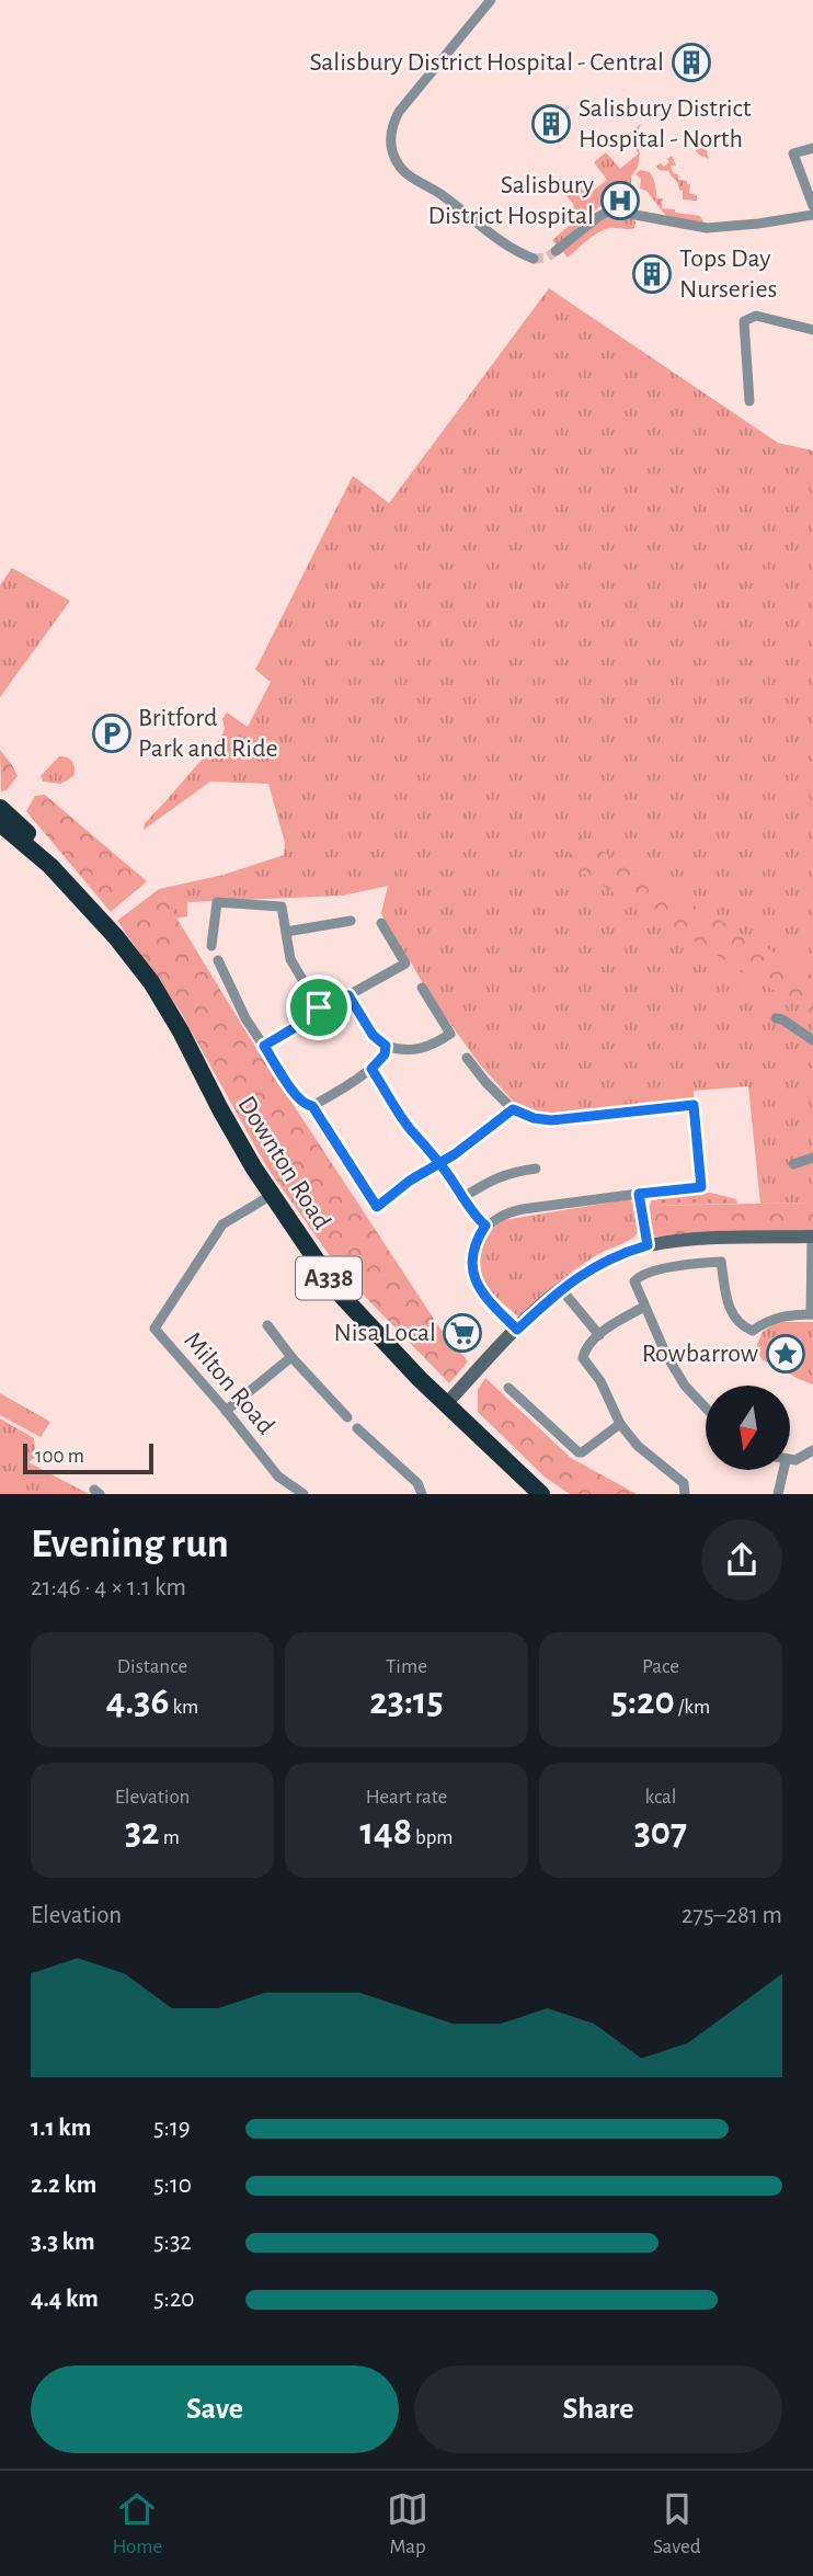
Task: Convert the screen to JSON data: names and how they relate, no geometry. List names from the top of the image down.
{
  "streets": {
    "highway": ["Downton Road", "A338"],
    "street": ["Milton Road"]
  },
  "crossings": [
    ["Downton Road", "Milton Road"]
  ],
  "places": {
    "building": ["Salisbury District Hospital - Central", "Salisbury District Hospital - North", "Tops Day Nurseries"],
    "hospital": ["Salisbury District Hospital"],
    "parking": ["Britford Park and Ride"],
    "supermarket": ["Nisa Local"],
    "place": ["Rowbarrow"]
  },
  "scale_bar": "100 m",
  "north": "bottom",
  "page": {
    "scale": "100 m",
    "heading": ["Evening run", "21:46 · 4 × 1.1 km"],
    "stats": [
      ["Distance", "4.36 km"],
      ["Time", "23:15"],
      ["Pace", "5:20 /km"],
      ["Elevation", "32 m"],
      ["Heart rate", "148 bpm"],
      ["kcal", "307"]
    ],
    "chart": ["Elevation", "275–281 m"],
    "list": [
      {
        "name": "1.1 km",
        "note": "5:19"
      },
      {
        "name": "2.2 km",
        "note": "5:10"
      },
      {
        "name": "3.3 km",
        "note": "5:32"
      },
      {
        "name": "4.4 km",
        "note": "5:20"
      }
    ],
    "buttons": ["Save", "Share"],
    "tabs": ["Home", "Map", "Saved"]
  }
}
